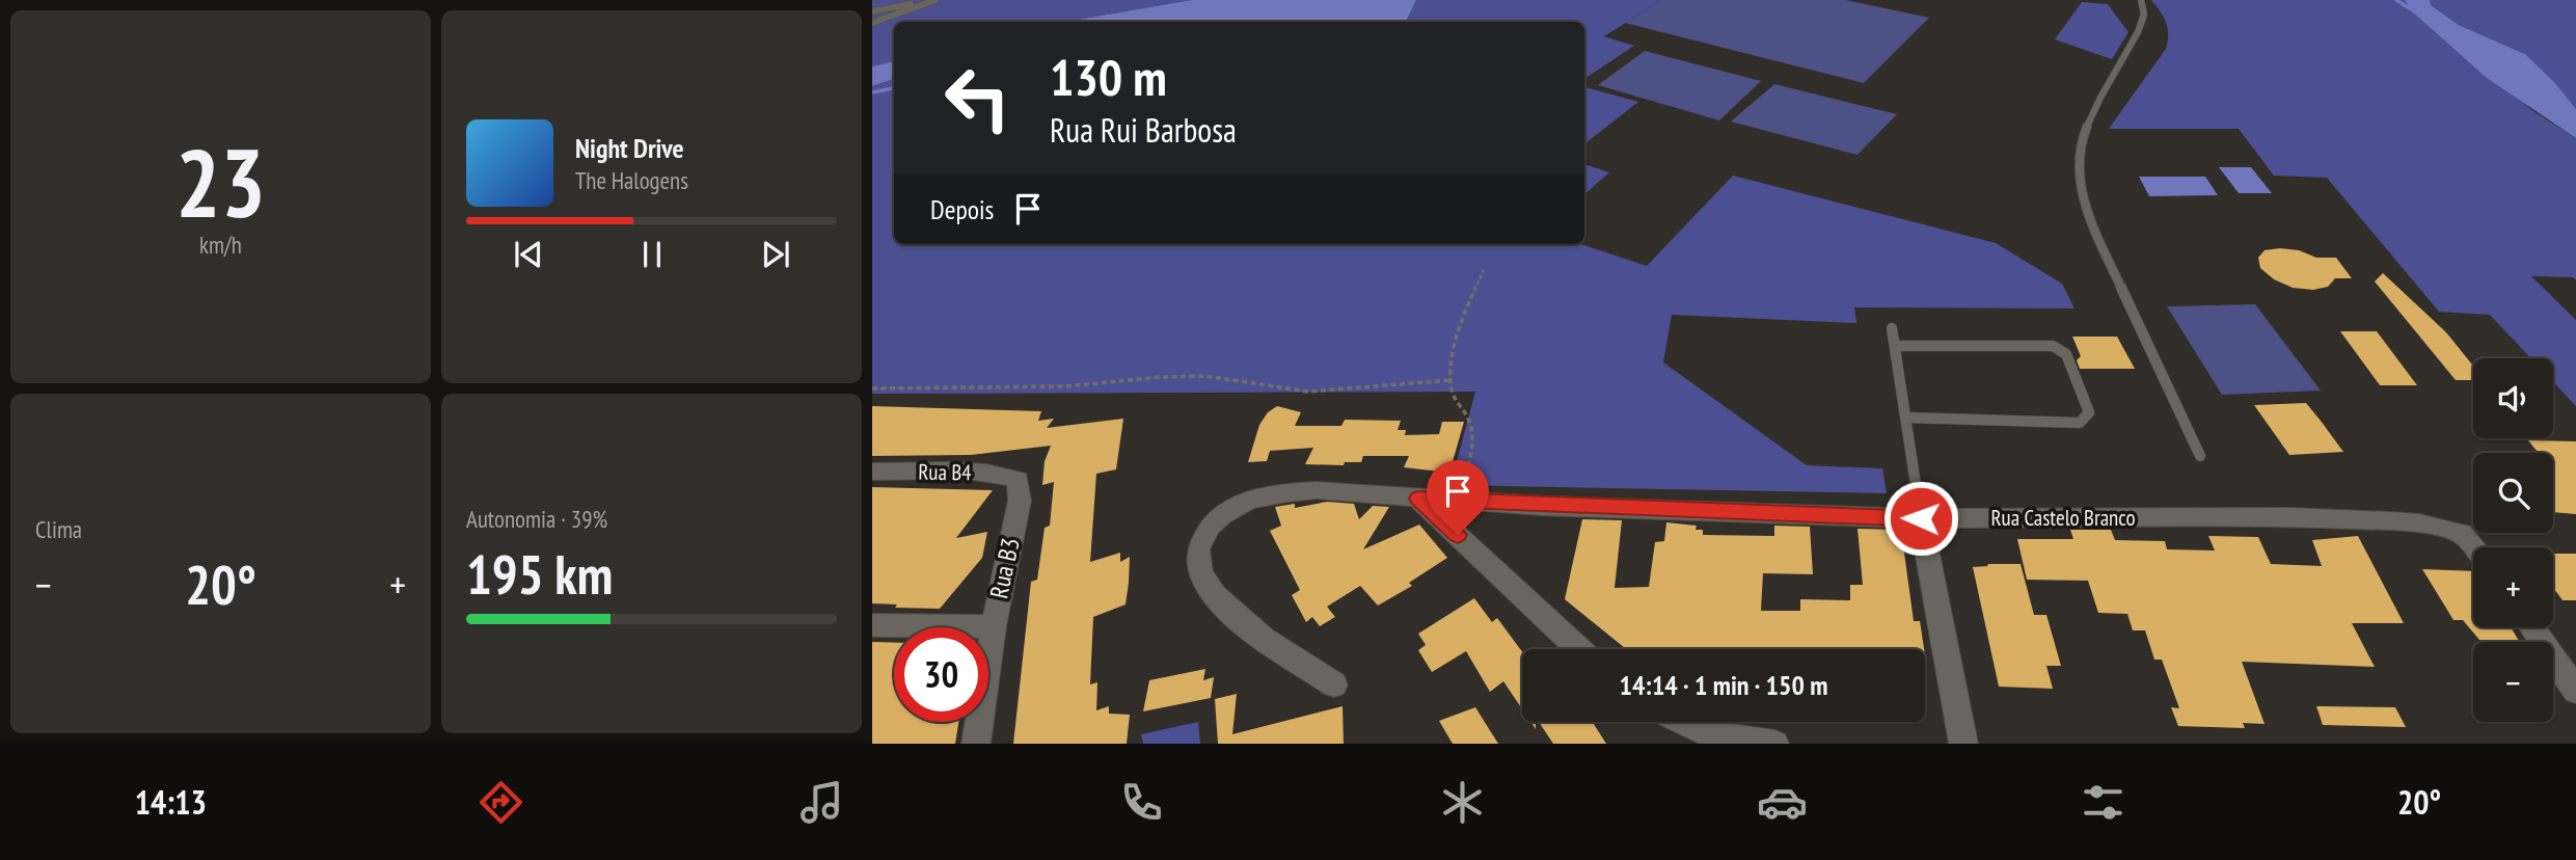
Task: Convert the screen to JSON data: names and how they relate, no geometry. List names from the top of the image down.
{
  "streets": {
    "street": ["Rua B4", "Rua Castelo Branco", "Rua B3"]
  },
  "crossings": [
    ["Rua B4", "Rua B3"]
  ],
  "page": {
    "tile": [
      ["23", "km/h"],
      "Clima",
      ["Autonomia · 39%", "195 km"]
    ],
    "turn": ["130 m", "Rua Rui Barbosa"],
    "song": ["Night Drive", "The Halogens"],
    "then": "Depois",
    "map_buttons": ["+", "−"],
    "heat": ["−", "20°", "+"],
    "limit": "30",
    "trip": "14:14 · 1 min · 150 m",
    "tabs": ["14:13", "20°"]
  }
}
